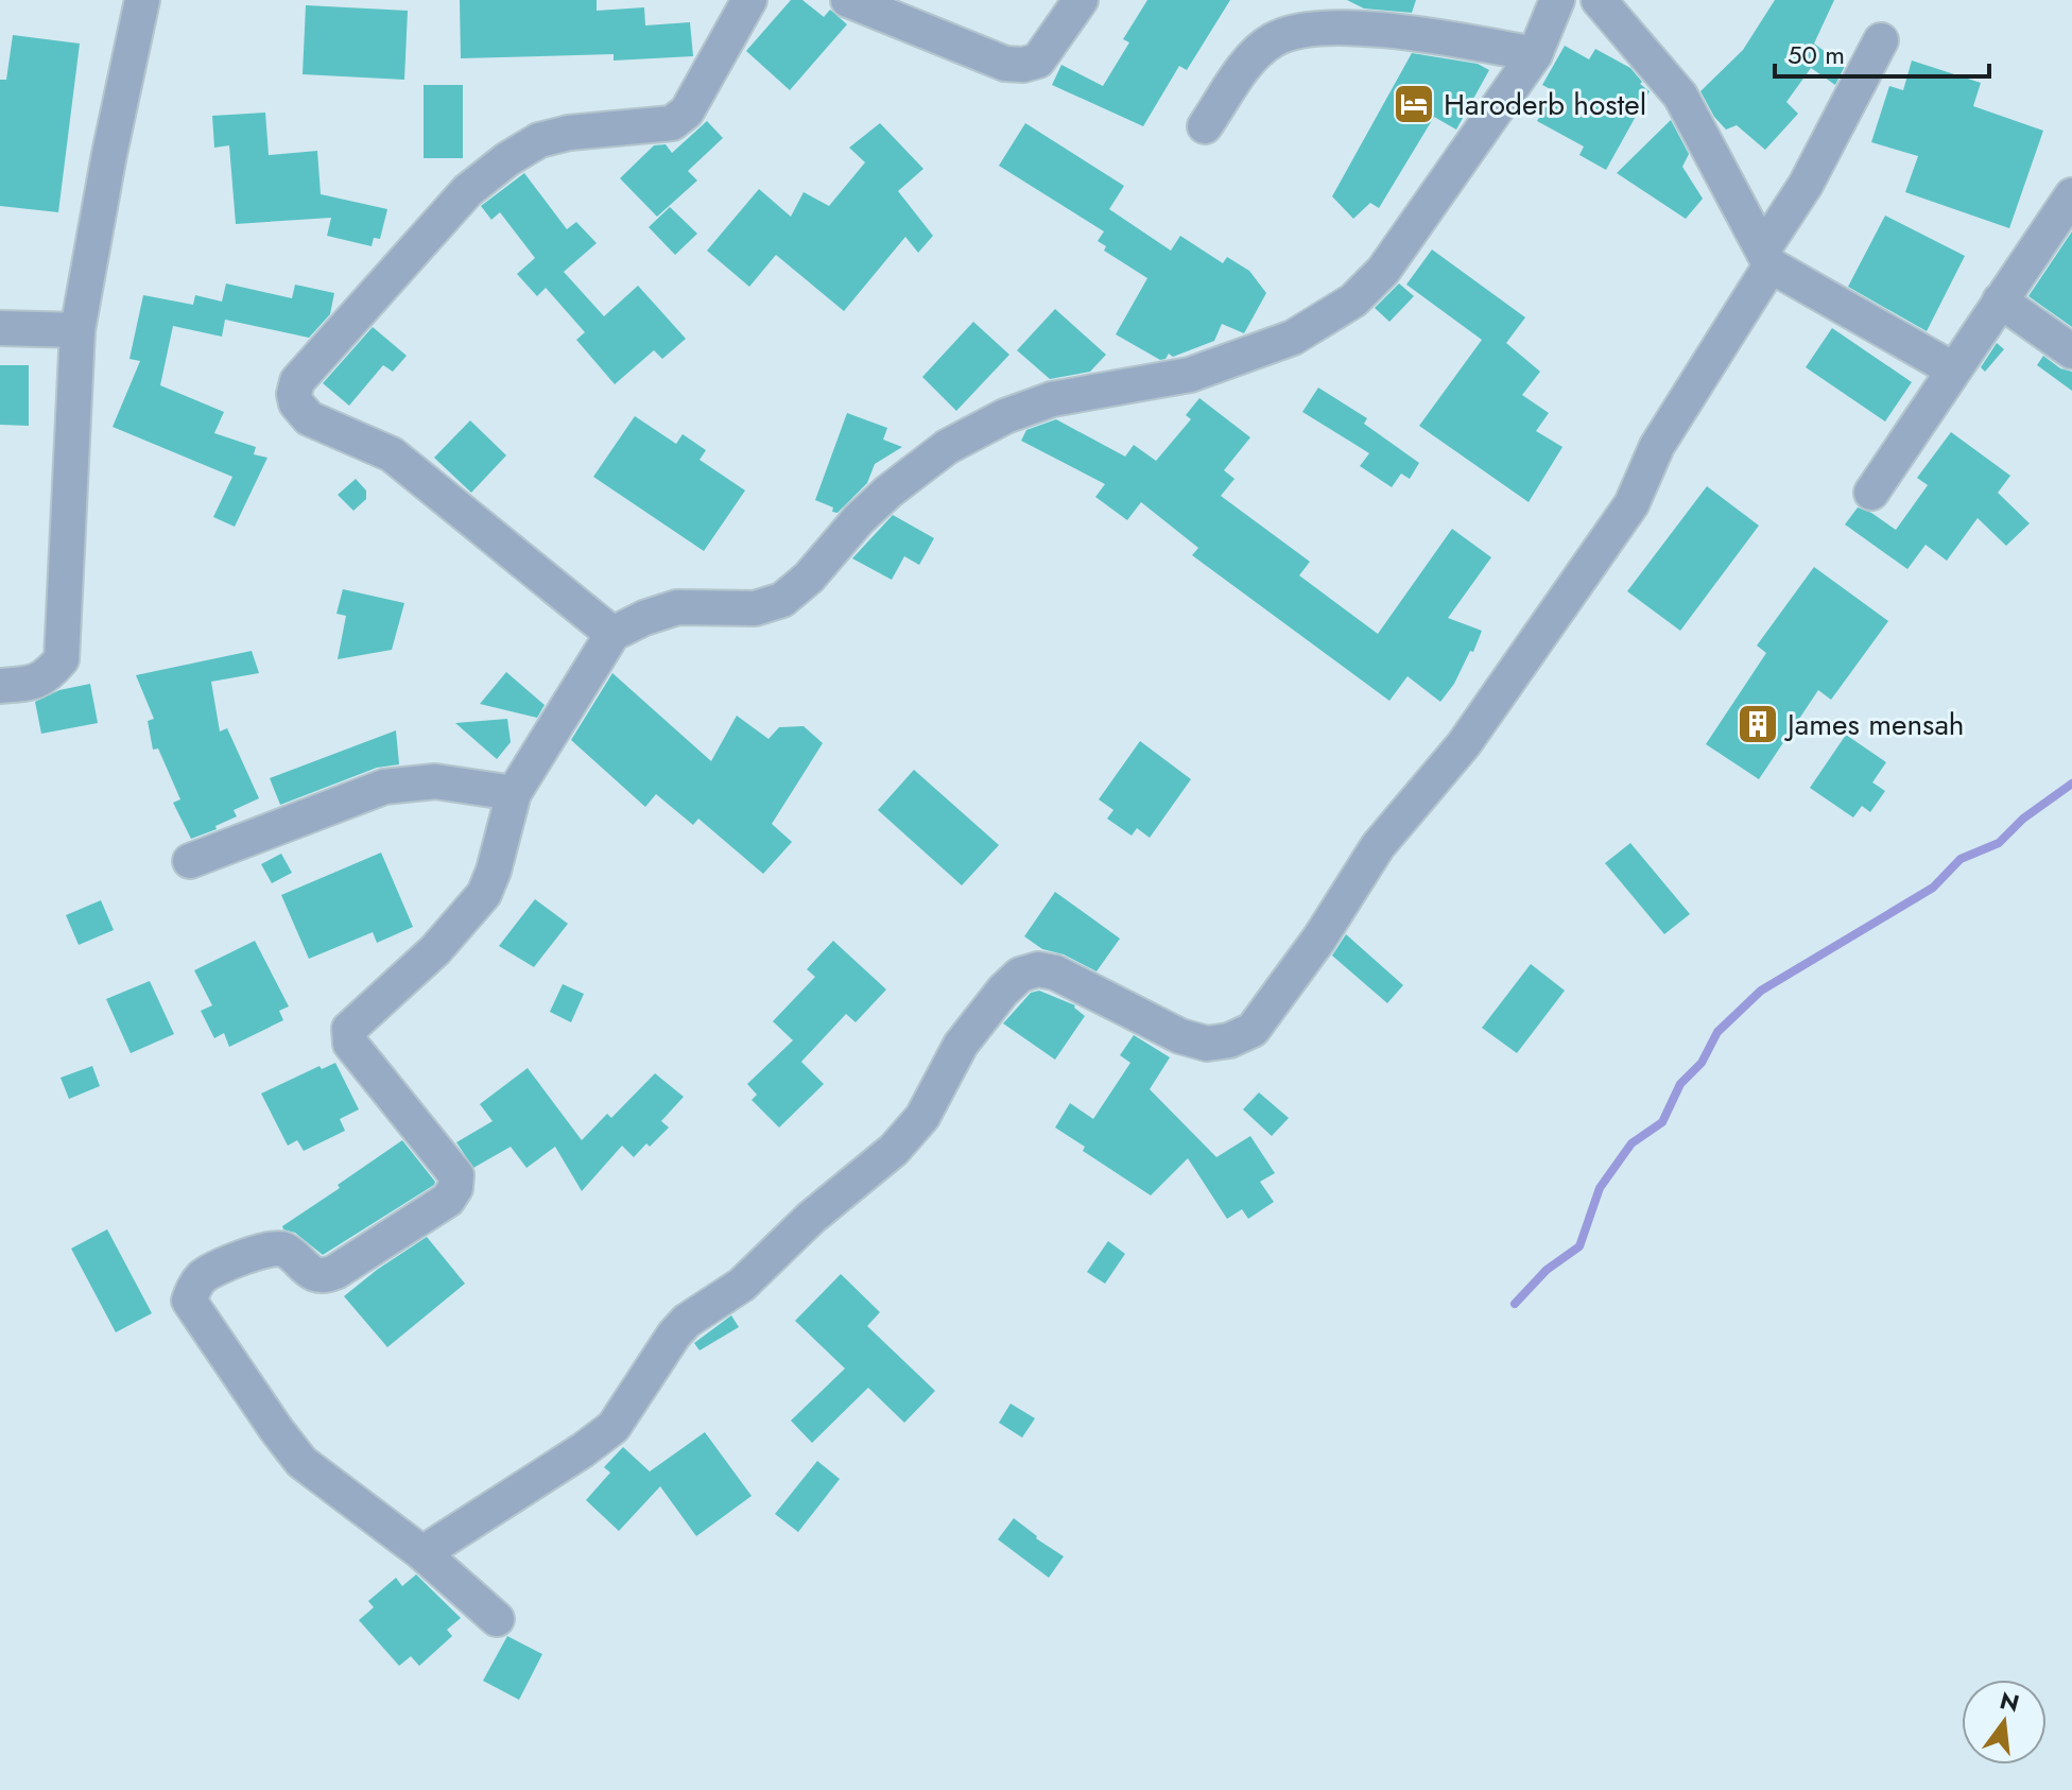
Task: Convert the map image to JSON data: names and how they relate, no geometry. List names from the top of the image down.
{
  "places": {
    "hotel": ["Haroderb hostel"],
    "building": ["James mensah"]
  },
  "scale_bar": "50 m",
  "north": "top"
}
